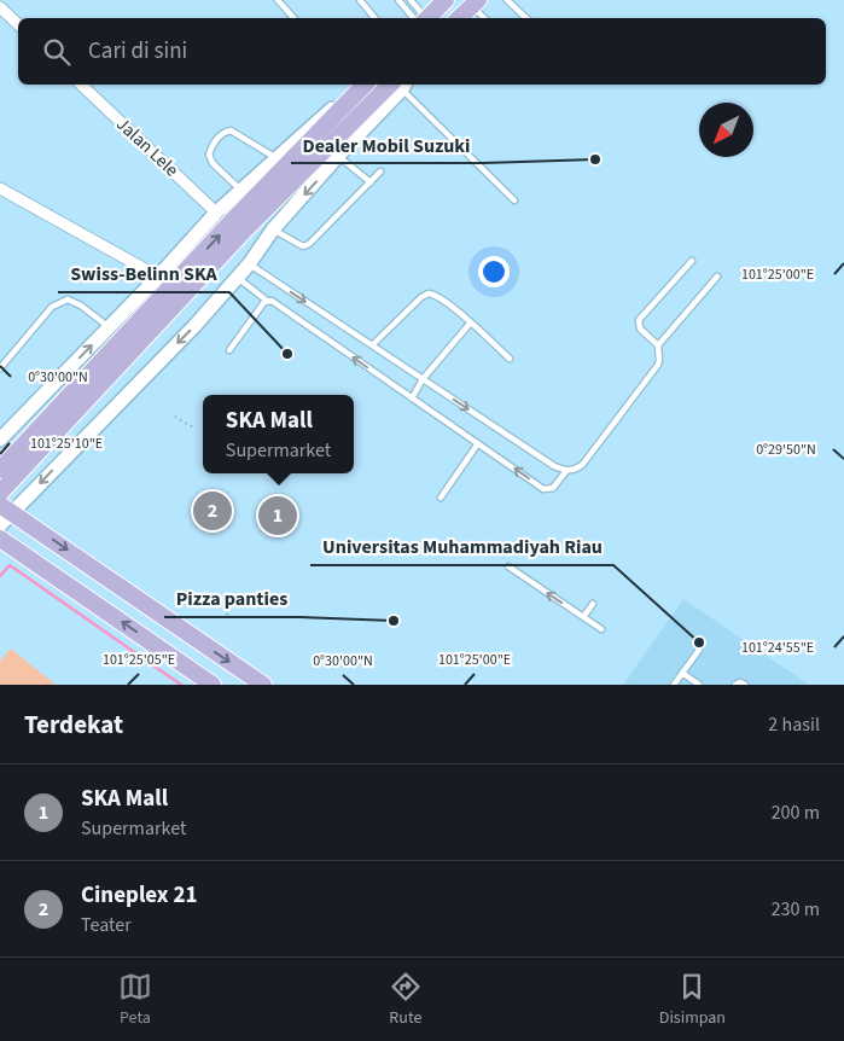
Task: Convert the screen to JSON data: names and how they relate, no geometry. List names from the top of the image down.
{
  "streets": {
    "street": ["Jalan Lele"]
  },
  "places": [
    "Dealer Mobil Suzuki",
    "Swiss-Belinn SKA",
    "Pizza panties",
    "Universitas Muhammadiyah Riau"
  ],
  "north": "bottom left",
  "page": {
    "search": "Cari di sini",
    "popup": ["SKA Mall", "Supermarket"],
    "pins": ["2", "1"],
    "heading": ["Terdekat", "2 hasil"],
    "list": [
      {
        "mark": "1",
        "name": "SKA Mall",
        "note": "Supermarket",
        "value": "200 m"
      },
      {
        "mark": "2",
        "name": "Cineplex 21",
        "note": "Teater",
        "value": "230 m"
      }
    ],
    "nav": ["Peta", "Rute", "Disimpan"]
  },
  "coordinates": [
    "101°25'00\"E",
    "0°30'00\"N",
    "101°25'10\"E",
    "0°29'50\"N",
    "101°24'55\"E",
    "101°25'05\"E"
  ]
}
